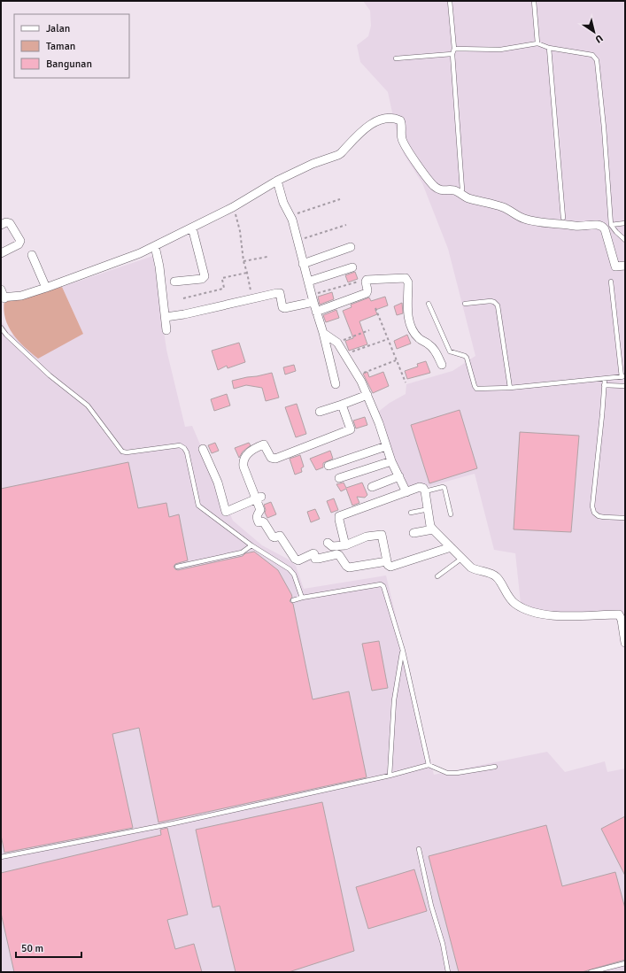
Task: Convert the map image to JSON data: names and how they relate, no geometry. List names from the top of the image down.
{
  "legend": ["Jalan", "Taman", "Bangunan"],
  "scale_bar": "50 m",
  "north": "bottom right"
}
